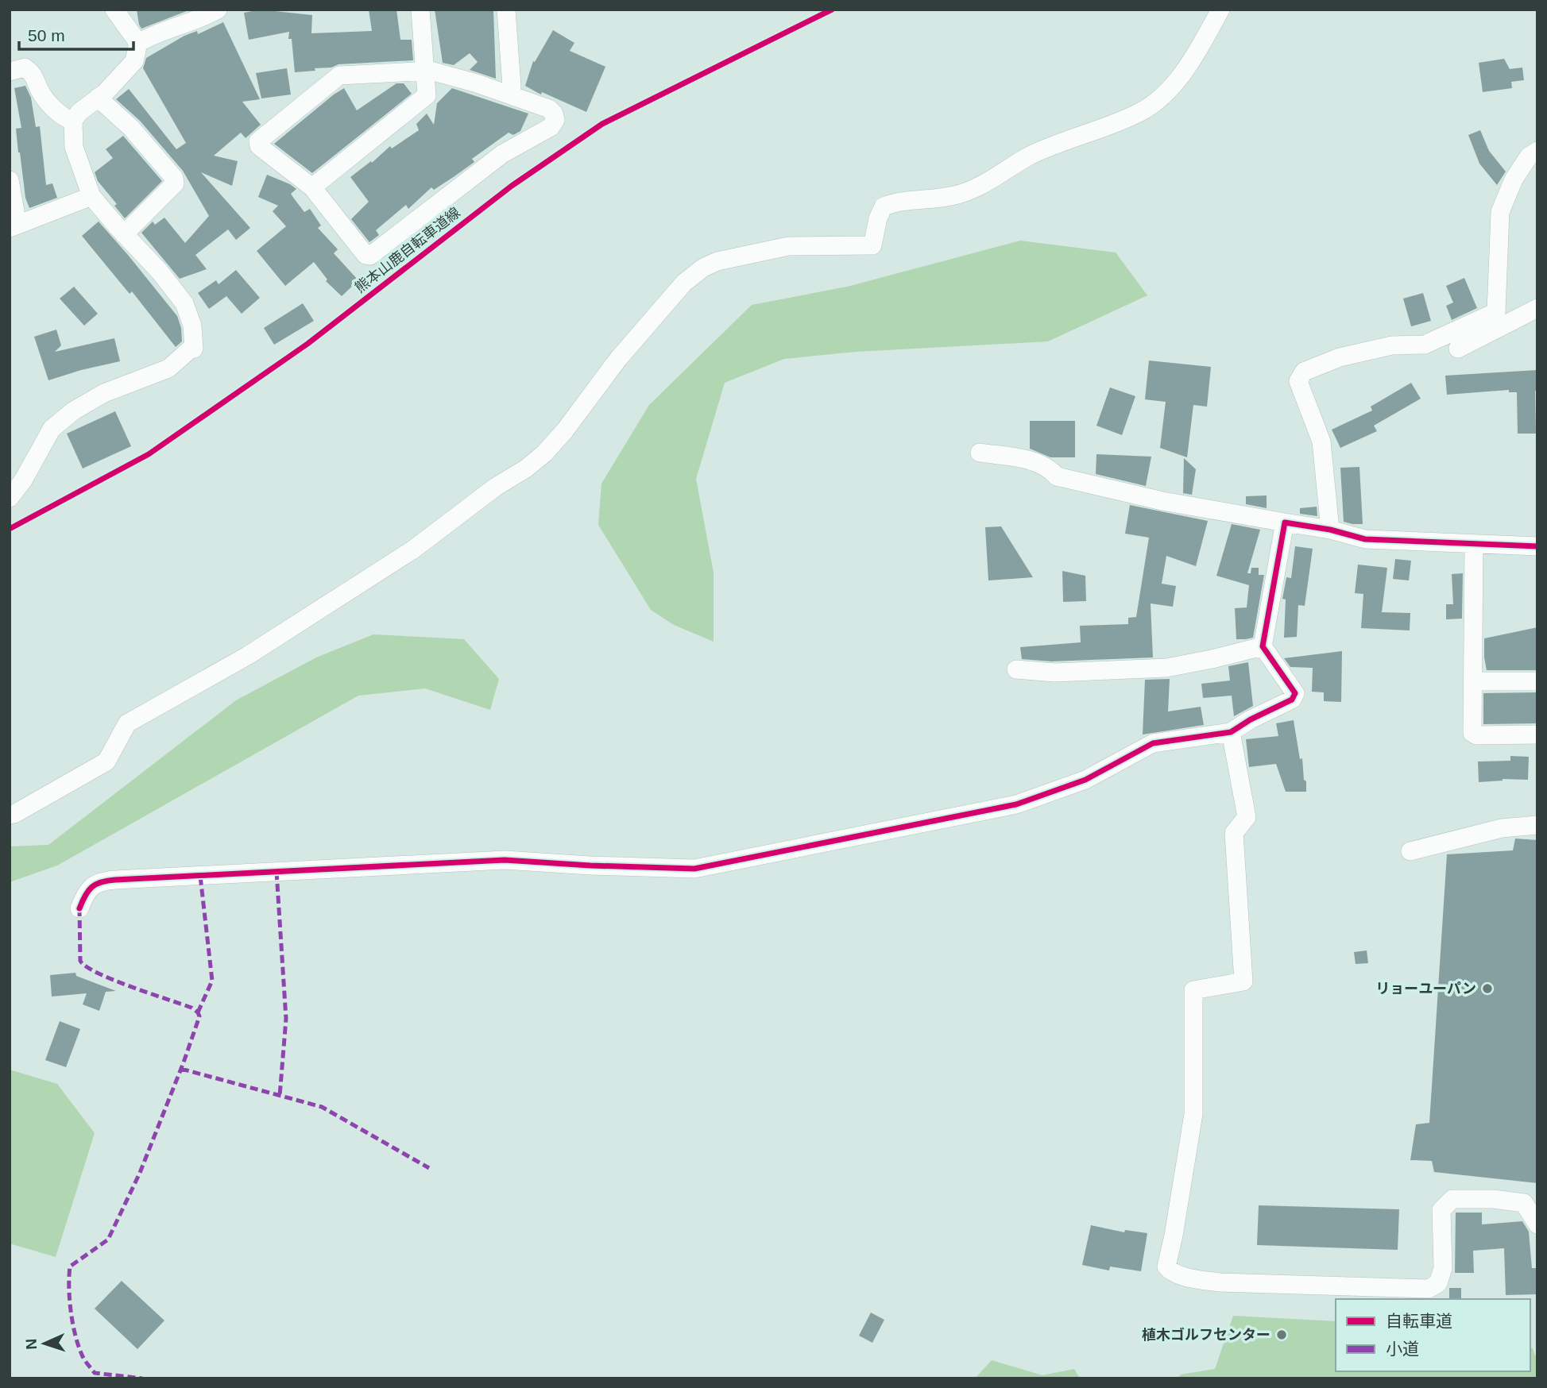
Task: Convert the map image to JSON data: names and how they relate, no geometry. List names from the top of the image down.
{
  "streets": {
    "cycle path": ["熊本山鹿自転車道線"]
  },
  "places": ["リョーユーパン", "植木ゴルフセンター"],
  "legend": ["自転車道", "小道"],
  "scale_bar": "50 m",
  "north": "left"
}
